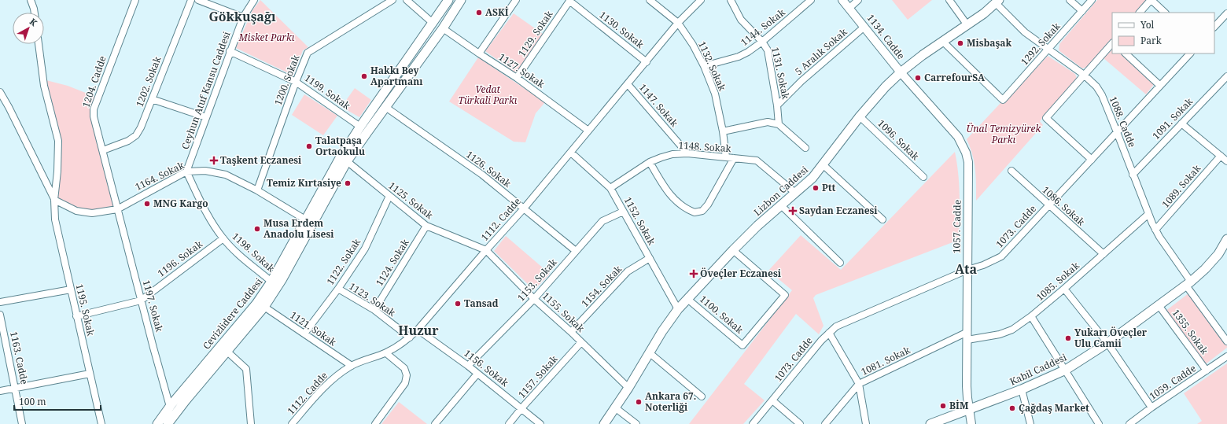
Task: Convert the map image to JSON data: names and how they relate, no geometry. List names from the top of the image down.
{
  "streets": {
    "main road": ["Lizbon Caddesi", "Cevizlidere Caddesi", "Kabil Caddesi"],
    "street": [
      "1144. Sokak",
      "1130. Sokak",
      "1129. Sokak",
      "1134. Cadde",
      "1292. Sokak",
      "5 Aralık Sokak",
      "1132. Sokak",
      "1127. Sokak",
      "1131. Sokak",
      "1200. Sokak",
      "1204. Cadde",
      "1202. Sokak",
      "Ceyhun Atuf Kansu Caddesi",
      "1199. Sokak",
      "1147. Sokak",
      "1091. Sokak",
      "1088. Cadde",
      "1096. Sokak",
      "1148. Sokak",
      "1126. Sokak",
      "1164. Sokak",
      "1089. Sokak",
      "1125. Sokak",
      "1086. Sokak",
      "1112. Cadde",
      "1152. Sokak",
      "1057. Cadde",
      "1073. Cadde",
      "1198. Sokak",
      "1196. Sokak",
      "1122. Sokak",
      "1124. Sokak",
      "1153. Sokak",
      "1085. Sokak",
      "1154. Sokak",
      "1123. Sokak",
      "1197. Sokak",
      "1195. Sokak",
      "1155. Sokak",
      "1100. Sokak",
      "1121. Sokak",
      "1355. Sokak",
      "1163. Cadde",
      "1081. Sokak",
      "1156. Sokak",
      "1157. Sokak",
      "1059. Cadde"
    ]
  },
  "crossings": [
    ["1144. Sokak", "1132. Sokak"],
    ["1144. Sokak", "1131. Sokak"],
    ["1130. Sokak", "1129. Sokak"],
    ["1130. Sokak", "1112. Cadde"],
    ["1129. Sokak", "1127. Sokak"],
    ["1134. Cadde", "5 Aralık Sokak"],
    ["1134. Cadde", "Lizbon Caddesi"],
    ["1134. Cadde", "1057. Cadde"],
    ["1292. Sokak", "1088. Cadde"],
    ["1292. Sokak", "Lizbon Caddesi"],
    ["5 Aralık Sokak", "1131. Sokak"],
    ["1132. Sokak", "1148. Sokak"],
    ["1132. Sokak", "1112. Cadde"],
    ["1127. Sokak", "1112. Cadde"],
    ["1127. Sokak", "Cevizlidere Caddesi"],
    ["1200. Sokak", "1199. Sokak"],
    ["1200. Sokak", "1164. Sokak"],
    ["1204. Cadde", "1202. Sokak"],
    ["1204. Cadde", "1164. Sokak"],
    ["1204. Cadde", "1197. Sokak"],
    ["Ceyhun Atuf Kansu Caddesi", "1199. Sokak"],
    ["Ceyhun Atuf Kansu Caddesi", "1164. Sokak"],
    ["Ceyhun Atuf Kansu Caddesi", "1198. Sokak"],
    ["1199. Sokak", "Cevizlidere Caddesi"],
    ["1147. Sokak", "1148. Sokak"],
    ["1147. Sokak", "1112. Cadde"],
    ["1091. Sokak", "1088. Cadde"],
    ["1088. Cadde", "1089. Sokak"],
    ["1088. Cadde", "Lizbon Caddesi"],
    ["1088. Cadde", "1073. Cadde"],
    ["1088. Cadde", "1085. Sokak"],
    ["1088. Cadde", "Kabil Caddesi"],
    ["1096. Sokak", "Lizbon Caddesi"],
    ["1148. Sokak", "Lizbon Caddesi"],
    ["1148. Sokak", "1152. Sokak"],
    ["1126. Sokak", "1112. Cadde"],
    ["1126. Sokak", "1153. Sokak"],
    ["1126. Sokak", "Cevizlidere Caddesi"],
    ["1164. Sokak", "1198. Sokak"],
    ["1164. Sokak", "1197. Sokak"],
    ["1164. Sokak", "1195. Sokak"],
    ["1164. Sokak", "Cevizlidere Caddesi"],
    ["Lizbon Caddesi", "1152. Sokak"],
    ["Lizbon Caddesi", "1057. Cadde"],
    ["Lizbon Caddesi", "1155. Sokak"],
    ["Lizbon Caddesi", "1100. Sokak"],
    ["1125. Sokak", "1112. Cadde"],
    ["1125. Sokak", "1122. Sokak"],
    ["1125. Sokak", "1124. Sokak"],
    ["1125. Sokak", "1155. Sokak"],
    ["1125. Sokak", "Cevizlidere Caddesi"],
    ["1086. Sokak", "1073. Cadde"],
    ["1086. Sokak", "1085. Sokak"],
    ["1112. Cadde", "1152. Sokak"],
    ["1112. Cadde", "1123. Sokak"],
    ["1112. Cadde", "1155. Sokak"],
    ["1112. Cadde", "1121. Sokak"],
    ["1112. Cadde", "1156. Sokak"],
    ["1152. Sokak", "1153. Sokak"],
    ["1152. Sokak", "1154. Sokak"],
    ["1057. Cadde", "1073. Cadde"],
    ["1057. Cadde", "1085. Sokak"],
    ["1057. Cadde", "1081. Sokak"],
    ["1057. Cadde", "Kabil Caddesi"],
    ["1198. Sokak", "1196. Sokak"],
    ["1198. Sokak", "Cevizlidere Caddesi"],
    ["1196. Sokak", "1197. Sokak"],
    ["1196. Sokak", "1195. Sokak"],
    ["1122. Sokak", "1123. Sokak"],
    ["1122. Sokak", "1121. Sokak"],
    ["1124. Sokak", "1123. Sokak"],
    ["1153. Sokak", "1155. Sokak"],
    ["1153. Sokak", "1156. Sokak"],
    ["1085. Sokak", "1081. Sokak"],
    ["1154. Sokak", "1155. Sokak"],
    ["1197. Sokak", "Cevizlidere Caddesi"],
    ["1155. Sokak", "1157. Sokak"],
    ["Cevizlidere Caddesi", "1121. Sokak"],
    ["1355. Sokak", "Kabil Caddesi"],
    ["1355. Sokak", "1059. Cadde"],
    ["1156. Sokak", "1157. Sokak"]
  ],
  "districts": ["Gökkuşağı", "Ata", "Huzur"],
  "parks": ["Misket Parkı", "Vedat Türkali Parkı", "Ünal Temizyürek Parkı"],
  "places": {
    "other": [
      "ASKİ",
      "Misbaşak",
      "Hakkı Bey Apartmanı",
      "CarrefourSA",
      "Talatpaşa Ortaokulu",
      "Temiz Kırtasiye",
      "Ptt",
      "MNG Kargo",
      "Musa Erdem Anadolu Lisesi",
      "Tansad",
      "Yukarı Öveçler Ulu Camii",
      "Ankara 67. Noterliği",
      "BİM",
      "Çağdaş Market"
    ],
    "health": ["Taşkent Eczanesi", "Saydan Eczanesi", "Öveçler Eczanesi"]
  },
  "legend": ["Yol", "Park"],
  "scale_bar": "100 m",
  "north": "top right"
}
